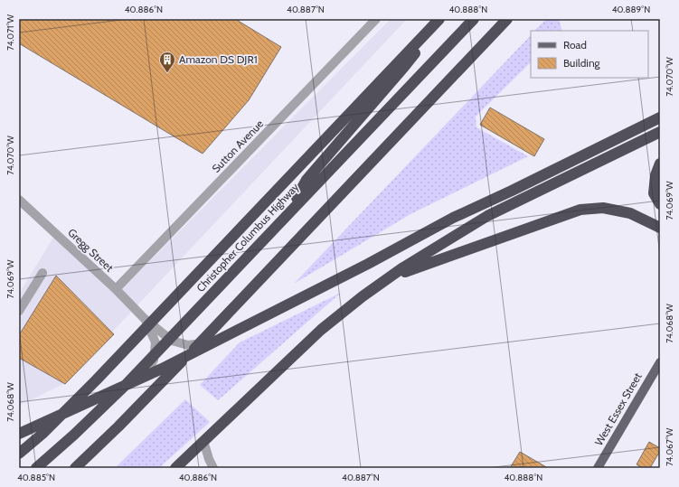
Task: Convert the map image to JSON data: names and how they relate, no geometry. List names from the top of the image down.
{
  "streets": {
    "highway": ["Christopher Columbus Highway"],
    "main road": ["West Essex Street"],
    "street": ["Sutton Avenue", "Gregg Street"]
  },
  "crossings": [
    ["Sutton Avenue", "Gregg Street"]
  ],
  "places": {
    "building": ["Amazon DS DJR1"]
  },
  "legend": ["Road", "Building"],
  "coordinates": [
    "40.886°N",
    "40.887°N",
    "40.888°N",
    "40.889°N",
    "74.071°W",
    "74.070°W",
    "74.069°W",
    "74.068°W",
    "74.067°W",
    "40.885°N"
  ]
}
